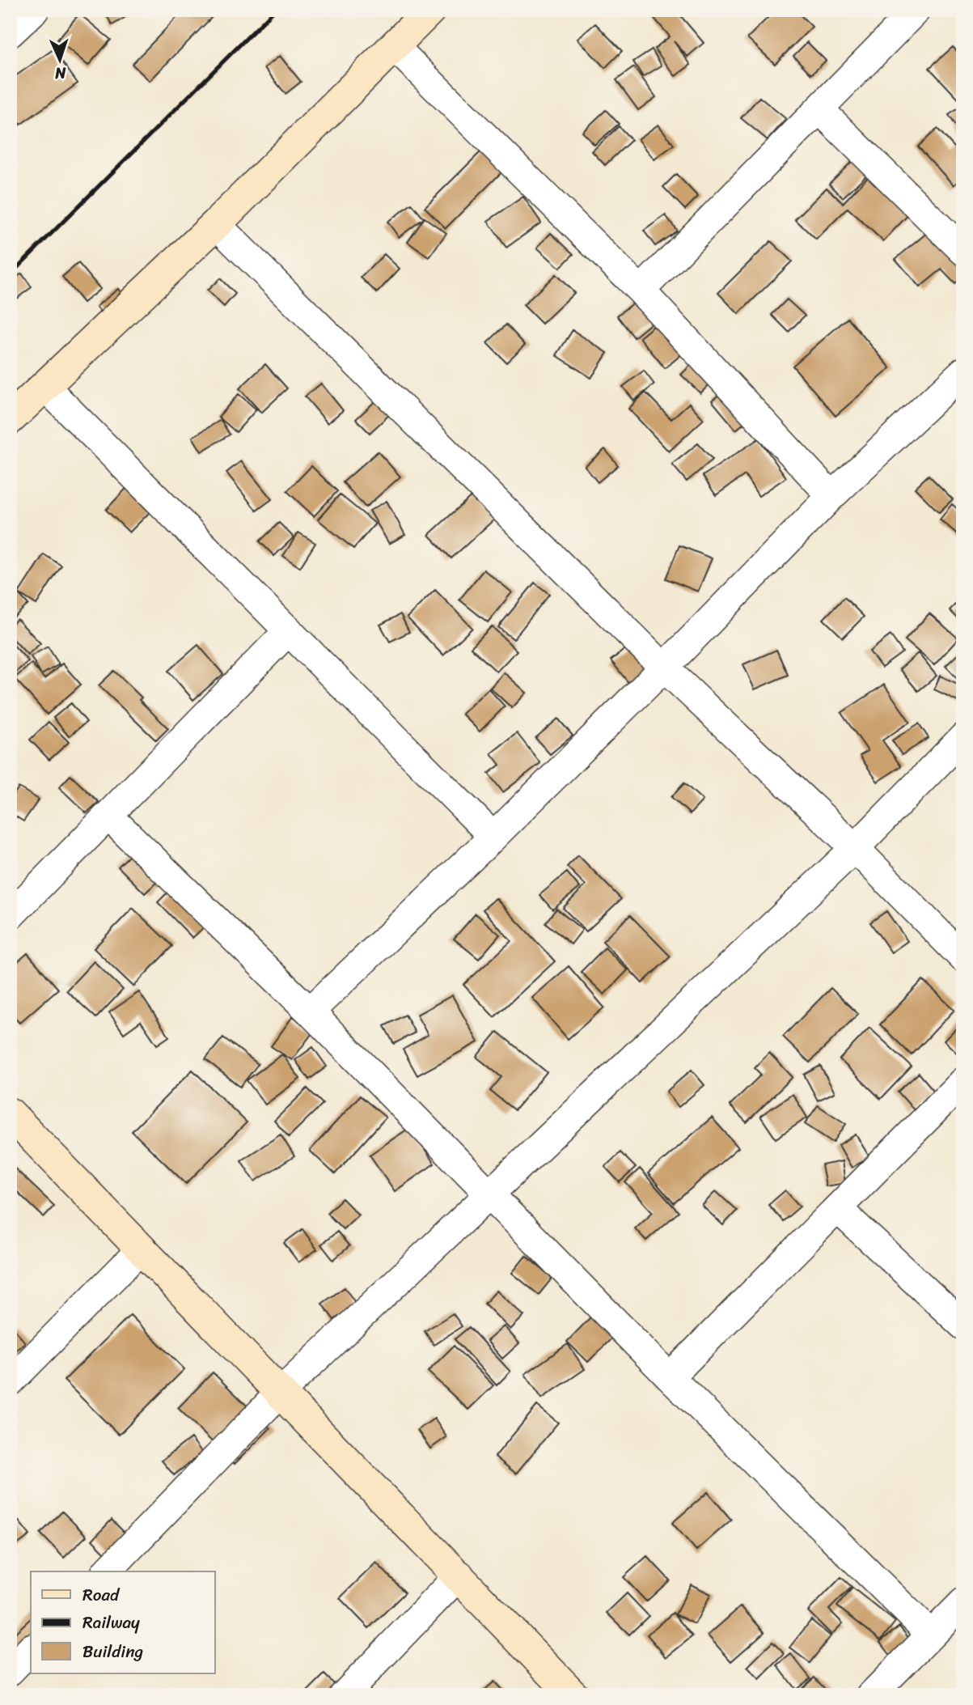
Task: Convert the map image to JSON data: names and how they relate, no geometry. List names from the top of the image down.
{
  "legend": ["Road", "Railway", "Building"],
  "north": "bottom"
}
